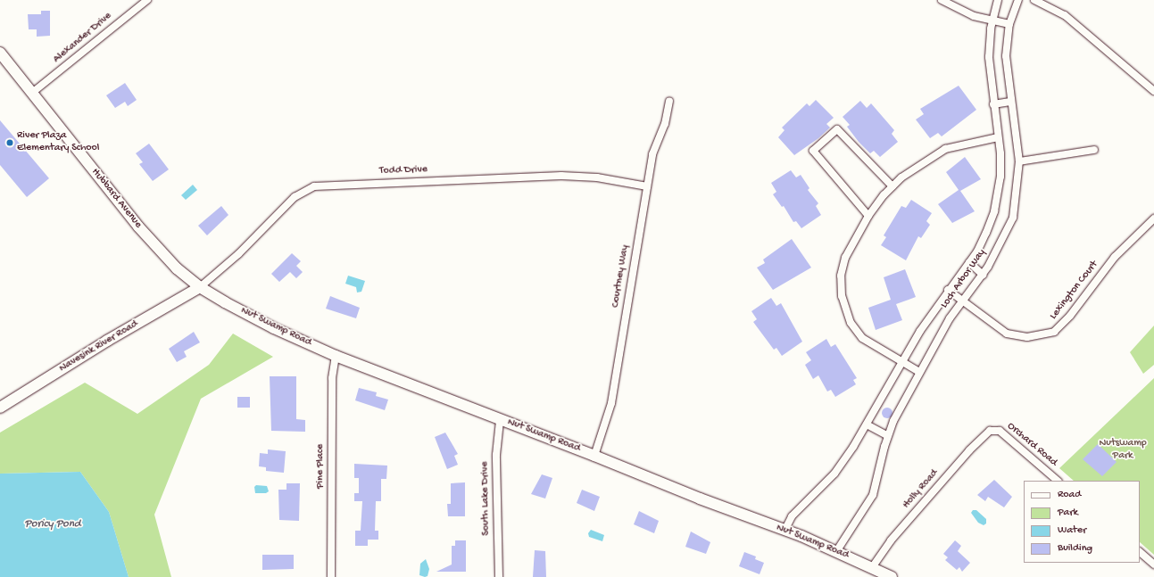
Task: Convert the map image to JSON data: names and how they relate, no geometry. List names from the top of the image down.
{
  "streets": {
    "main road": ["Hubbard Avenue", "Nut Swamp Road", "Navesink River Road"],
    "street": [
      "Alexander Drive",
      "Todd Drive",
      "Courtney Way",
      "Loch Arbor Way",
      "Lexington Court",
      "Orchard Road",
      "Pine Place",
      "Holly Road",
      "South Lake Drive"
    ]
  },
  "crossings": [
    ["Alexander Drive", "Hubbard Avenue"],
    ["Todd Drive", "Hubbard Avenue"],
    ["Todd Drive", "Courtney Way"],
    ["Todd Drive", "Nut Swamp Road"],
    ["Todd Drive", "Navesink River Road"],
    ["Hubbard Avenue", "Nut Swamp Road"],
    ["Hubbard Avenue", "Navesink River Road"],
    ["Courtney Way", "Nut Swamp Road"],
    ["Loch Arbor Way", "Lexington Court"],
    ["Loch Arbor Way", "Nut Swamp Road"],
    ["Nut Swamp Road", "Navesink River Road"],
    ["Nut Swamp Road", "Pine Place"],
    ["Nut Swamp Road", "Holly Road"],
    ["Nut Swamp Road", "South Lake Drive"],
    ["Orchard Road", "Holly Road"]
  ],
  "water": ["Poricy Pond"],
  "parks": ["Nutswamp Park"],
  "places": ["River Plaza Elementary School"],
  "legend": [
    "Road",
    "Park",
    "Water",
    "Building"
  ]
}
